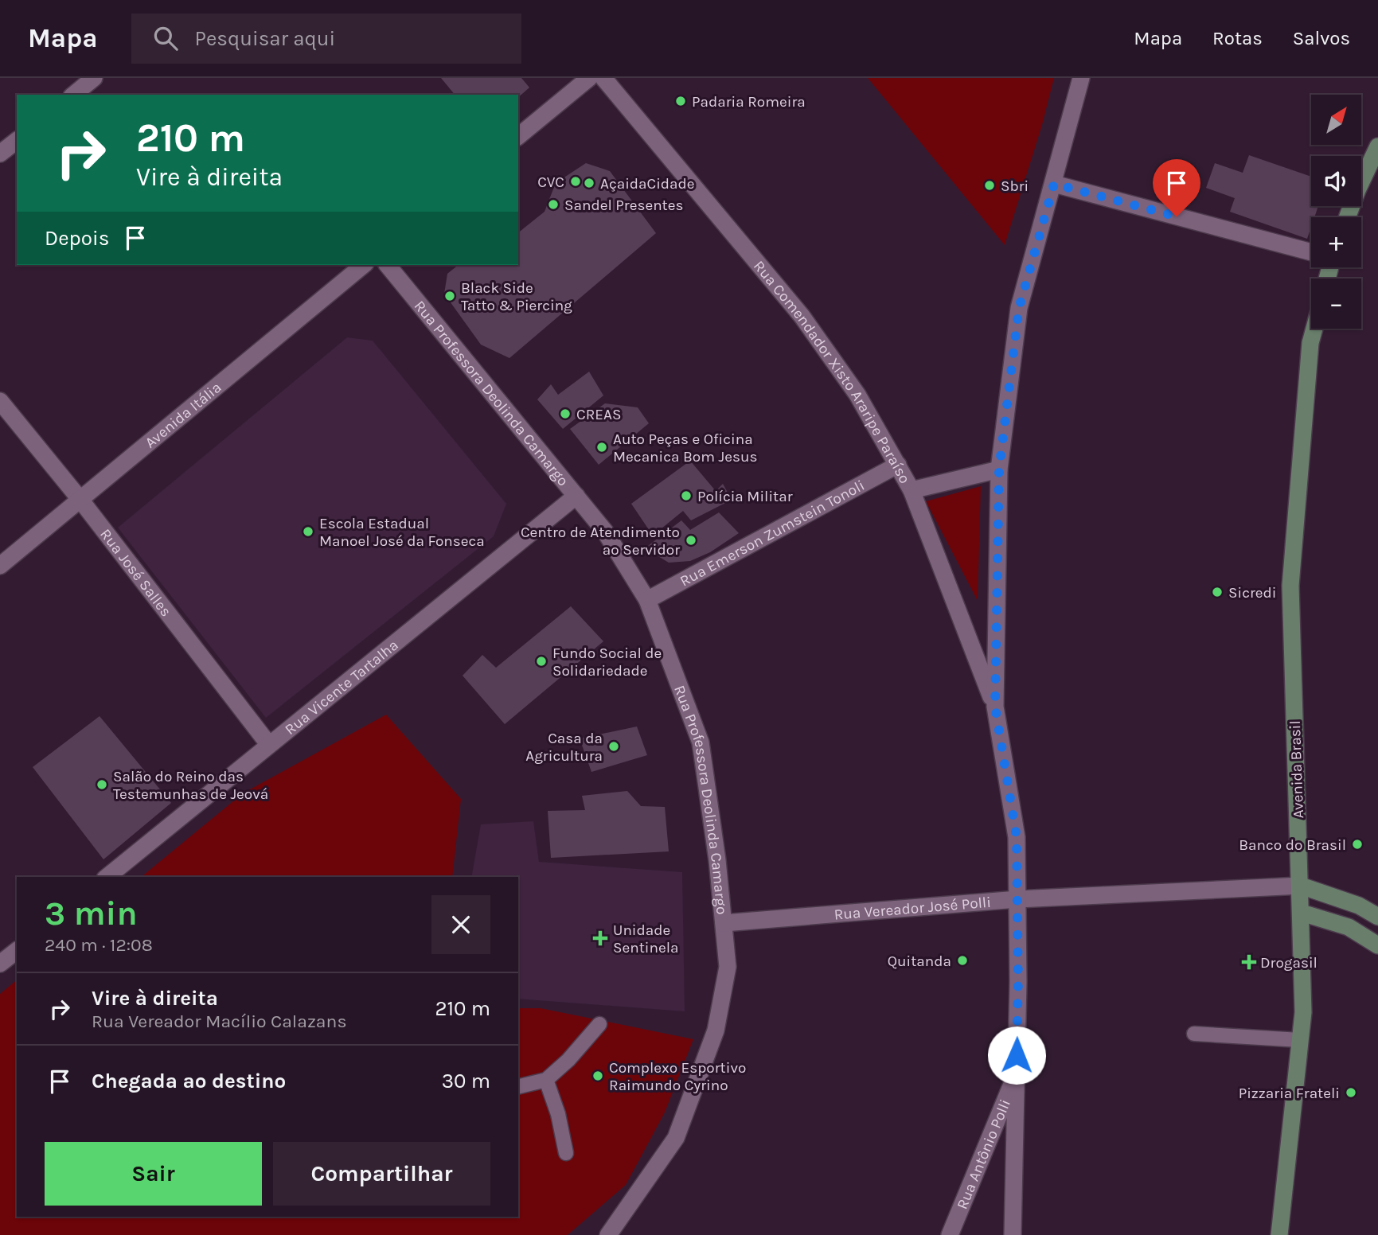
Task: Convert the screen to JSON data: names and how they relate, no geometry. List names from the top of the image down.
{
  "streets": {
    "main road": ["Avenida Brasil"],
    "street": [
      "Rua Comendador Xisto Araripe Paraíso",
      "Rua Professora Deolinda Camargo",
      "Avenida Itália",
      "Rua Emerson Zumstein Tonoli",
      "Rua José Salles",
      "Rua Vicente Tartalha",
      "Rua Vereador José Polli",
      "Rua Antônio Polli"
    ]
  },
  "crossings": [
    ["Rua Comendador Xisto Araripe Paraíso", "Rua Emerson Zumstein Tonoli"],
    ["Rua Comendador Xisto Araripe Paraíso", "Rua Antônio Polli"],
    ["Rua Professora Deolinda Camargo", "Rua Emerson Zumstein Tonoli"],
    ["Rua Professora Deolinda Camargo", "Rua Vicente Tartalha"],
    ["Rua Professora Deolinda Camargo", "Rua Vereador José Polli"],
    ["Avenida Itália", "Rua José Salles"],
    ["Rua José Salles", "Rua Vicente Tartalha"],
    ["Avenida Brasil", "Rua Vereador José Polli"],
    ["Rua Vereador José Polli", "Rua Antônio Polli"]
  ],
  "places": {
    "other": [
      "Padaria Romeira",
      "CVC",
      "AçaidaCidade",
      "Sbri",
      "Sandel Presentes",
      "Black Side Tatto & Piercing",
      "CREAS",
      "Auto Peças e Oficina Mecanica Bom Jesus",
      "Polícia Militar",
      "Escola Estadual Manoel José da Fonseca",
      "Centro de Atendimento ao Servidor",
      "Sicredi",
      "Fundo Social de Solidariedade",
      "Casa da Agricultura",
      "Salão do Reino das Testemunhas de Jeová",
      "Banco do Brasil",
      "Quitanda",
      "Complexo Esportivo Raimundo Cyrino",
      "Pizzaria Frateli"
    ],
    "health": ["Unidade Sentinela", "Drogasil"]
  },
  "north": "top right",
  "page": {
    "header": "Mapa",
    "search": "Pesquisar aqui",
    "nav": ["Mapa", "Rotas", "Salvos"],
    "map_buttons": ["+", "−"],
    "turn": ["210 m", "Vire à direita"],
    "then": "Depois",
    "heading": ["3 min", "240 m · 12:08"],
    "list": [
      {
        "name": "Vire à direita",
        "note": "Rua Vereador Macílio Calazans",
        "value": "210 m"
      },
      {
        "name": "Chegada ao destino",
        "value": "30 m"
      }
    ],
    "buttons": ["Sair", "Compartilhar"]
  }
}
